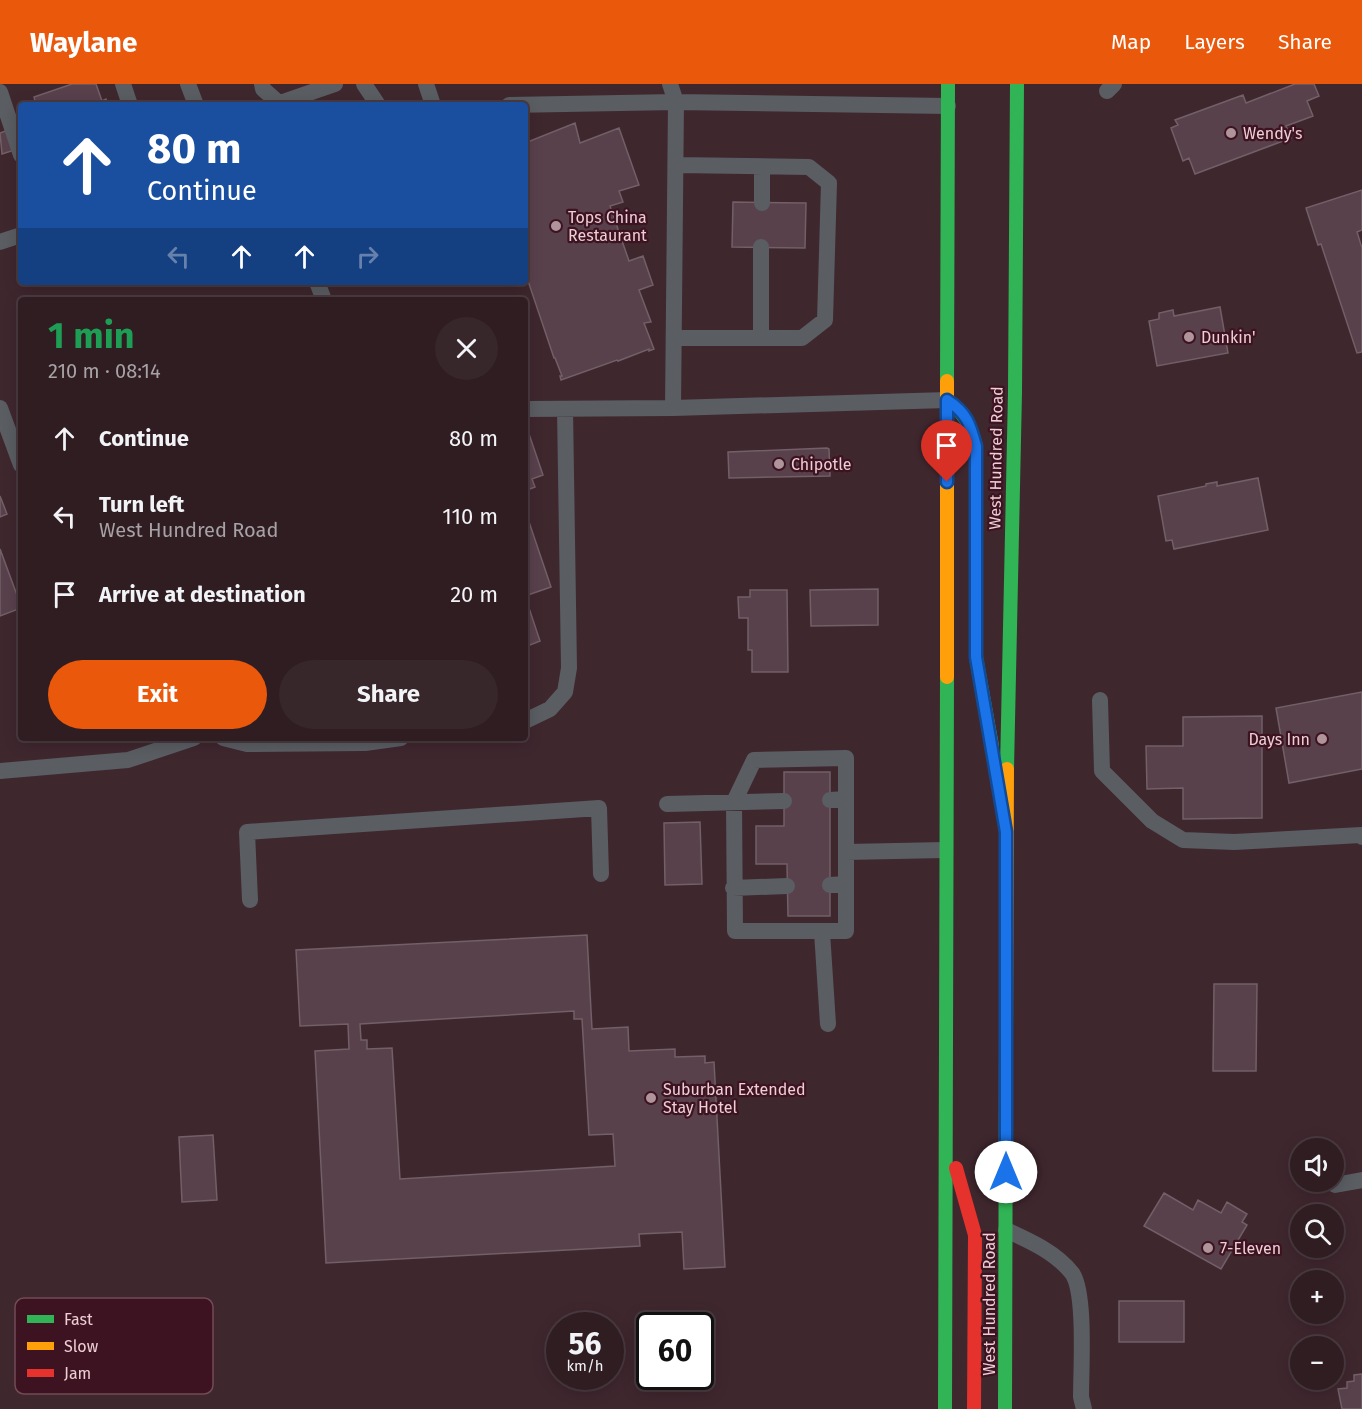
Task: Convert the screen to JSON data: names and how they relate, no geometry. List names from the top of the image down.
{
  "streets": {
    "main road": ["West Hundred Road"]
  },
  "places": [
    "Wendy's",
    "Tops China Restaurant",
    "Dunkin'",
    "Chipotle",
    "Days Inn",
    "Suburban Extended Stay Hotel",
    "7-Eleven"
  ],
  "legend": ["Fast", "Slow", "Jam"],
  "page": {
    "header": "Waylane",
    "nav": ["Map", "Layers", "Share"],
    "turn": ["80 m", "Continue"],
    "heading": ["1 min", "210 m · 08:14"],
    "list": [
      {
        "name": "Continue",
        "value": "80 m"
      },
      {
        "name": "Turn left",
        "note": "West Hundred Road",
        "value": "110 m"
      },
      {
        "name": "Arrive at destination",
        "value": "20 m"
      }
    ],
    "buttons": ["Exit", "Share"],
    "map_buttons": ["+", "−"],
    "speed": "56 km/h",
    "limit": "60"
  }
}
